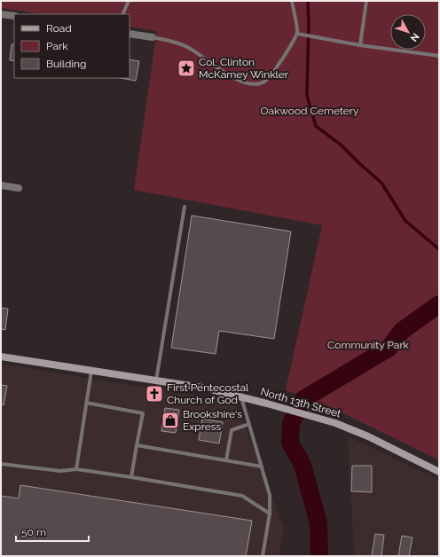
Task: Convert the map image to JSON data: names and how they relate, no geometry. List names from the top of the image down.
{
  "streets": {
    "street": ["North 13th Street"]
  },
  "parks": ["Oakwood Cemetery", "Community Park"],
  "places": {
    "place": ["Col. Clinton McKamey Winkler"],
    "church": ["First Pentecostal Church of God"],
    "shop": ["Brookshire's Express"]
  },
  "legend": ["Road", "Park", "Building"],
  "scale_bar": "50 m",
  "north": "bottom right"
}
